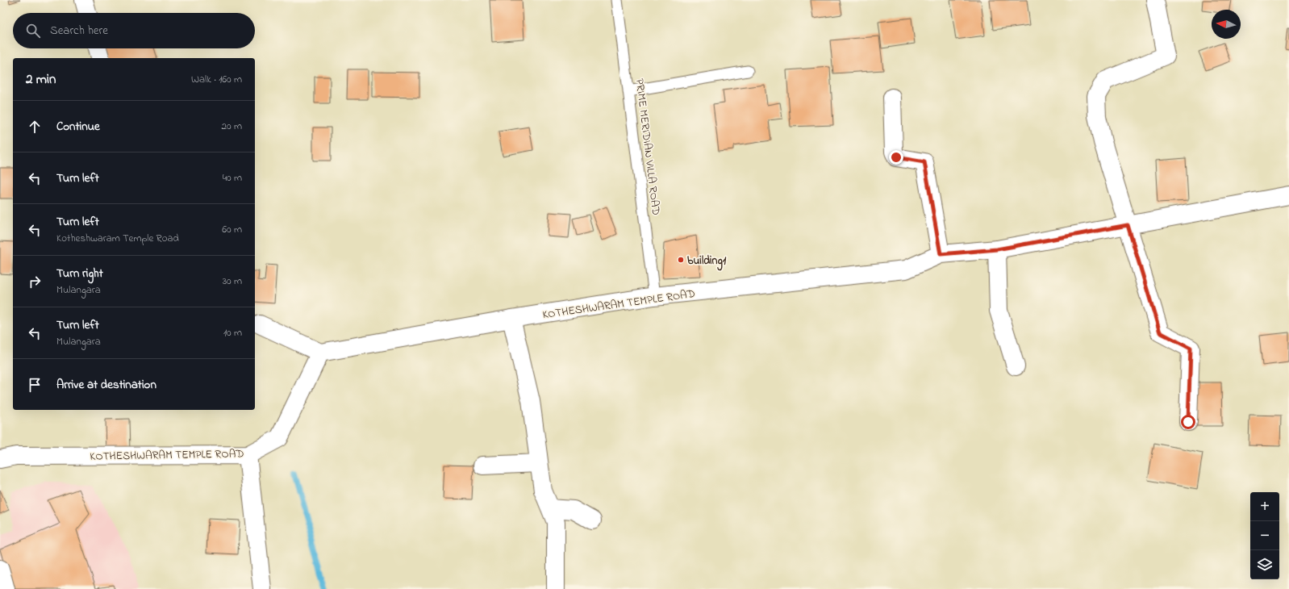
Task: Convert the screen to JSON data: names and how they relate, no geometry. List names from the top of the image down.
{
  "streets": {
    "street": ["KOTHESHWARAM TEMPLE ROAD"],
    "lane": ["PRIME MERIDIAN VILLA ROAD"]
  },
  "crossings": [
    ["PRIME MERIDIAN VILLA ROAD", "KOTHESHWARAM TEMPLE ROAD"]
  ],
  "places": ["building1"],
  "north": "left",
  "page": {
    "search": "Search here",
    "heading": ["2 min", "Walk · 160 m"],
    "list": [
      ["Continue", "20 m"],
      ["Turn left", "40 m"],
      ["Turn left", "Kotheshwaram Temple Road", "60 m"],
      ["Turn right", "Mulangara", "30 m"],
      ["Turn left", "Mulangara", "10 m"],
      "Arrive at destination"
    ],
    "map_buttons": ["+", "−"]
  }
}
